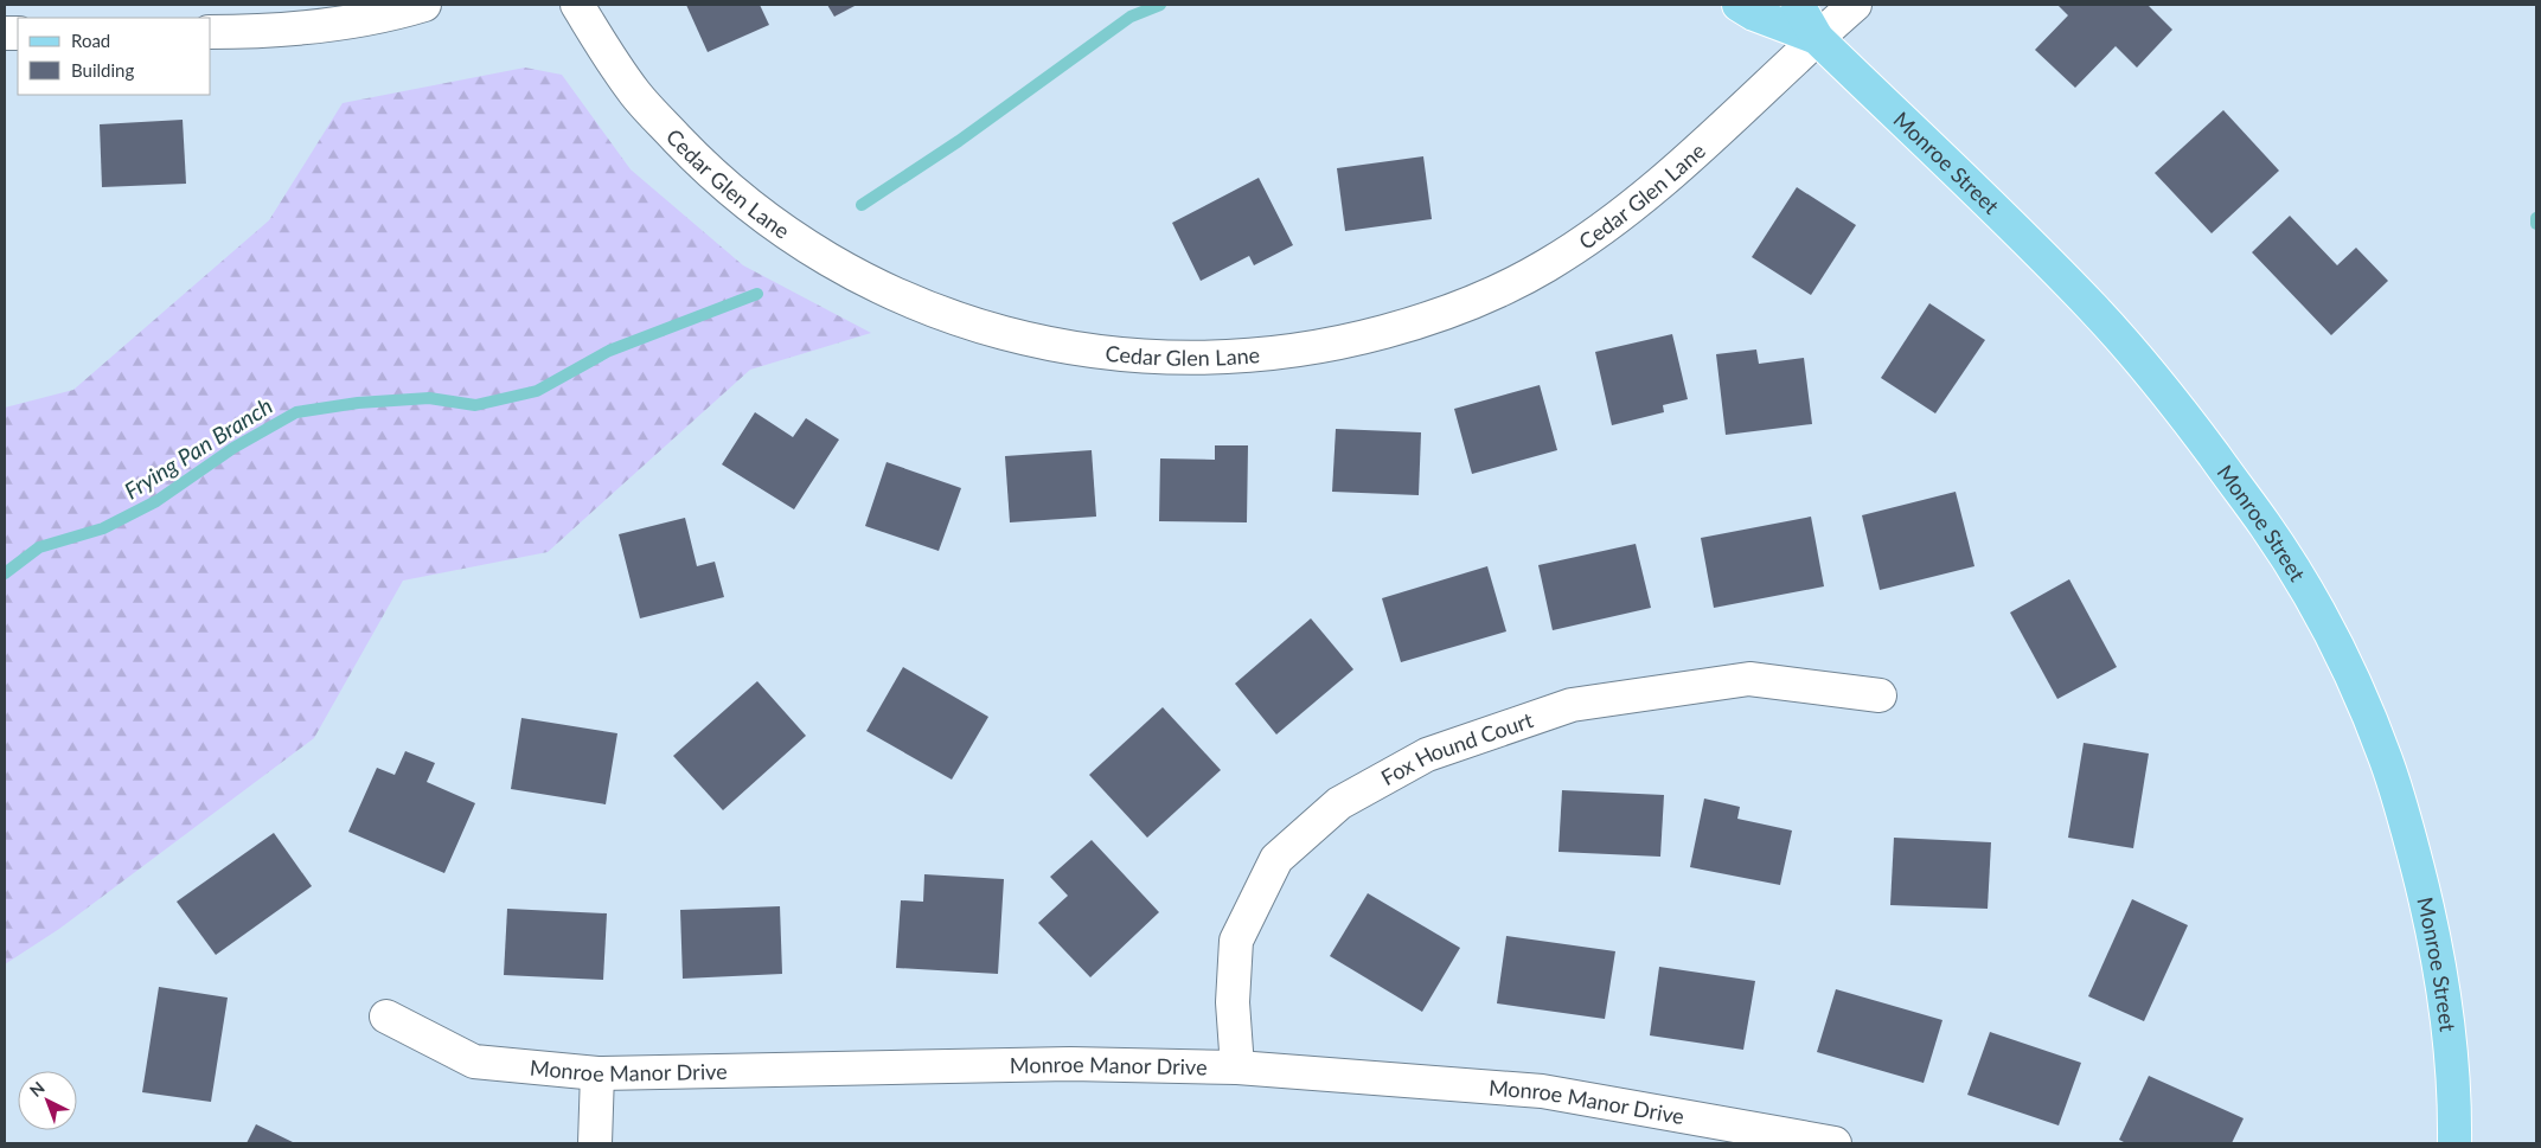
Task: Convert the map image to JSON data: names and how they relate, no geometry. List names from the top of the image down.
{
  "streets": {
    "main road": ["Monroe Street"],
    "street": ["Cedar Glen Lane", "Fox Hound Court", "Monroe Manor Drive"]
  },
  "crossings": [
    ["Monroe Street", "Cedar Glen Lane"],
    ["Fox Hound Court", "Monroe Manor Drive"]
  ],
  "water": ["Frying Pan Branch"],
  "legend": ["Road", "Building"],
  "north": "top left"
}
